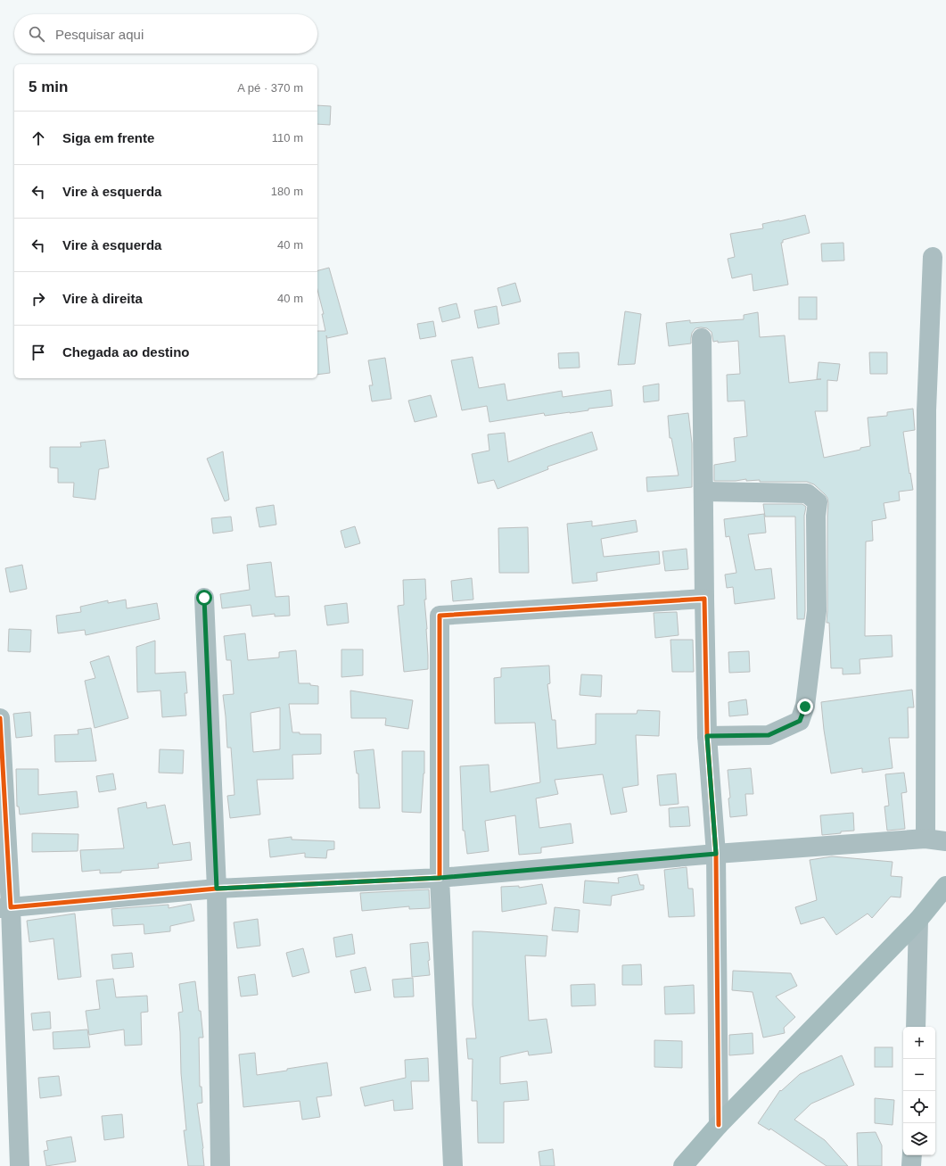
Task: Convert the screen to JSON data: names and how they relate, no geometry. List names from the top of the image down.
{
  "page": {
    "search": "Pesquisar aqui",
    "heading": ["5 min", "A pé · 370 m"],
    "list": [
      ["Siga em frente", "110 m"],
      ["Vire à esquerda", "180 m"],
      ["Vire à esquerda", "40 m"],
      ["Vire à direita", "40 m"],
      "Chegada ao destino"
    ],
    "map_buttons": ["+", "−"]
  }
}
